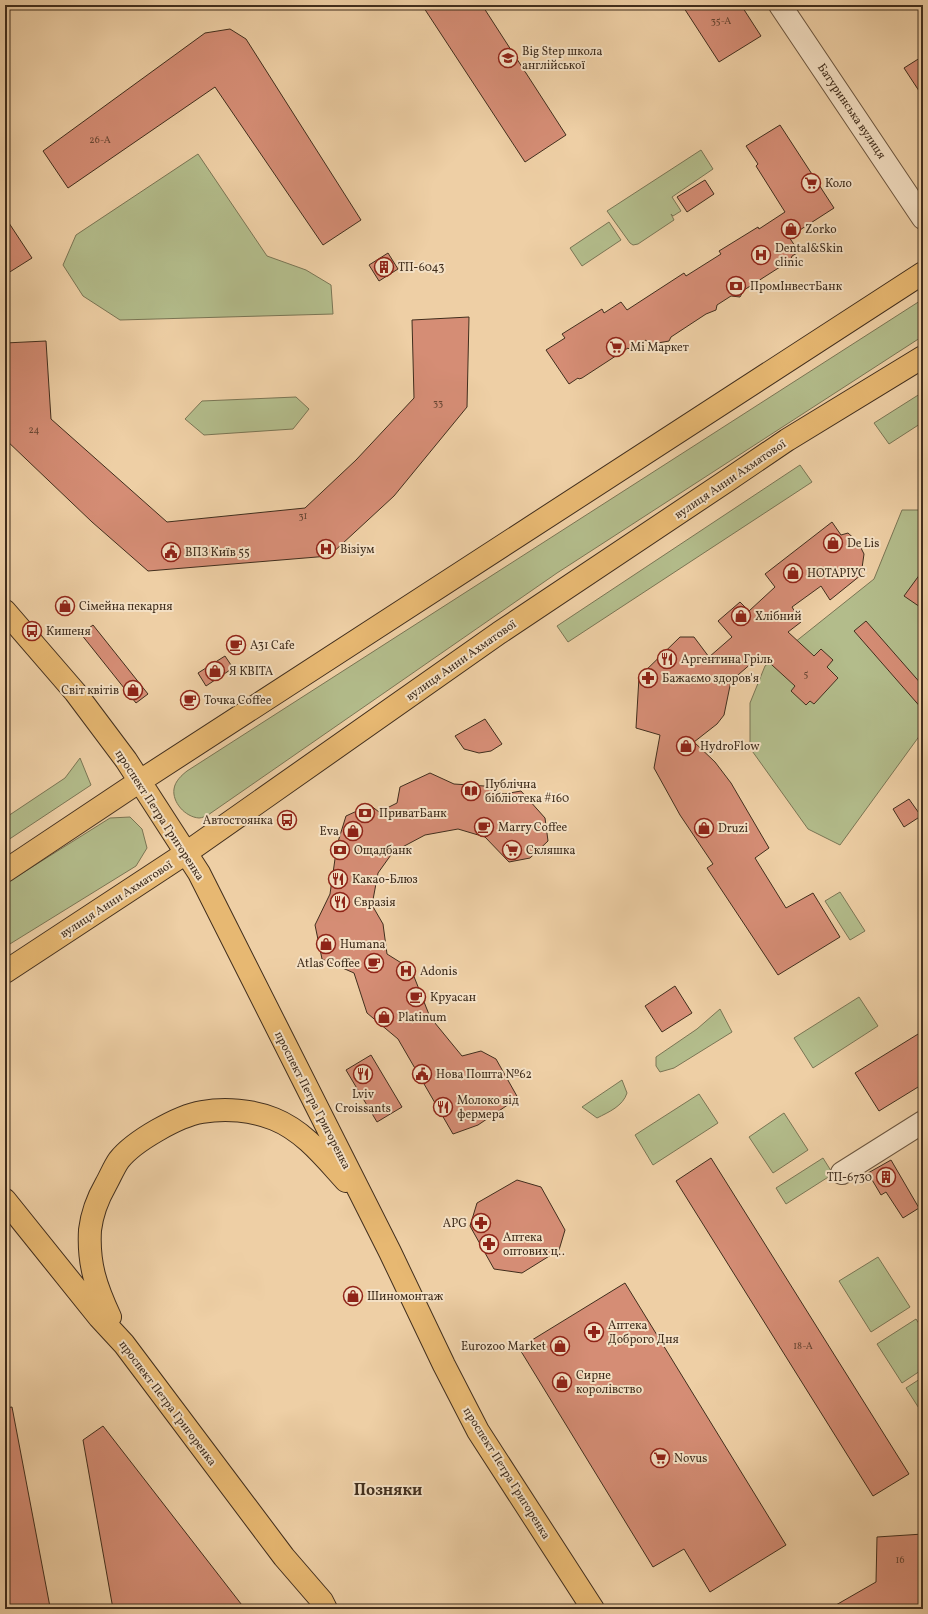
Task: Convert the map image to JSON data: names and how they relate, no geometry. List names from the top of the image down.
{
  "streets": {
    "main road": ["вулиця Анни Ахматової", "проспект Петра Григоренка"],
    "street": ["Батуринська вулиця"]
  },
  "crossings": [
    ["вулиця Анни Ахматової", "проспект Петра Григоренка"]
  ],
  "districts": ["Позняки"],
  "places": {
    "school or university": ["Big Step школа англiйськоï"],
    "supermarket": [
      "Коло",
      "Мі Маркет",
      "Скляшка",
      "Novus"
    ],
    "shop": [
      "Zorko",
      "De Lis",
      "НОТАРІУС",
      "Сімейна пекарня",
      "Хлібний",
      "Я КВІТА",
      "Світ квітів",
      "HydroFlow",
      "Druzi",
      "Eva",
      "Humana",
      "Platinum",
      "Шиномонтаж",
      "Eurozoo Market",
      "Сирне королівство"
    ],
    "hospital": ["Dental&Skin clinic", "Візіум", "Adonis"],
    "building": ["ТП-6043", "ТП-6730"],
    "bank": ["ПромІнвестБанк", "ПриватБанк", "Ощадбанк"],
    "public building": ["ВПЗ Київ 55", "Нова Пошта №62"],
    "bus stop": ["Кишеня", "Автостоянка"],
    "cafe": [
      "A31 Cafe",
      "Точка Coffee",
      "Marry Coffee",
      "Atlas Coffee",
      "Круасан"
    ],
    "restaurant": [
      "Аргентина Гріль",
      "Какао-Блюз",
      "Євразія",
      "Lviv Croissants",
      "Молоко від фермера"
    ],
    "pharmacy": [
      "Бажаємо здоров'я",
      "APG",
      "Аптека оптових ц‥",
      "Аптека Доброго Дня"
    ],
    "library": ["Публічна бібліотека #160"]
  },
  "house_numbers": [
    "35-А",
    "26-А",
    "33",
    "24",
    "31",
    "5",
    "18-А",
    "16"
  ]
}
